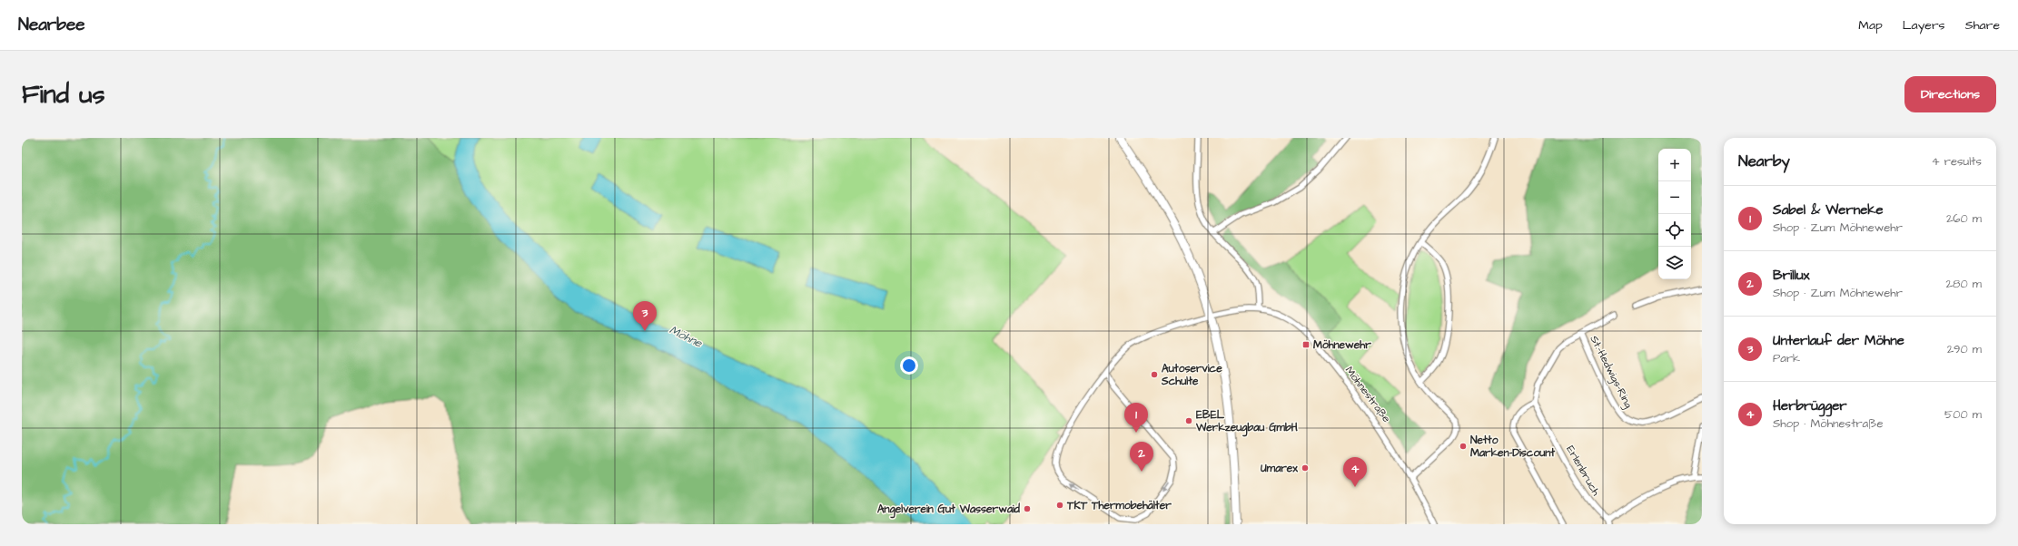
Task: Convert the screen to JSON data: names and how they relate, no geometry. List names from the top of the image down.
{
  "streets": {
    "street": ["St.-Hedwigs-Ring", "Möhnestraße", "Erlenbruch"]
  },
  "water": ["Möhne"],
  "places": {
    "transit": ["Möhnewehr"],
    "other": [
      "Autoservice Schulte",
      "EBEL Werkzeugbau GmbH",
      "Netto Marken-Discount",
      "Umarex",
      "TKT Thermobehälter",
      "Angelverein Gut Wasserwaid"
    ]
  },
  "page": {
    "header": "Nearbee",
    "nav": ["Map", "Layers", "Share"],
    "buttons": "Directions",
    "title": "Find us",
    "heading": ["Nearby", "4 results"],
    "map_buttons": ["+", "−"],
    "list": [
      {
        "mark": "1",
        "name": "Sabel & Werneke",
        "note": "Shop · Zum Möhnewehr",
        "value": "260 m"
      },
      {
        "mark": "2",
        "name": "Brillux",
        "note": "Shop · Zum Möhnewehr",
        "value": "280 m"
      },
      {
        "mark": "3",
        "name": "Unterlauf der Möhne",
        "note": "Park",
        "value": "290 m"
      },
      {
        "mark": "4",
        "name": "Herbrügger",
        "note": "Shop · Möhnestraße",
        "value": "500 m"
      }
    ],
    "pins": [
      "3",
      "1",
      "2",
      "4"
    ]
  }
}
